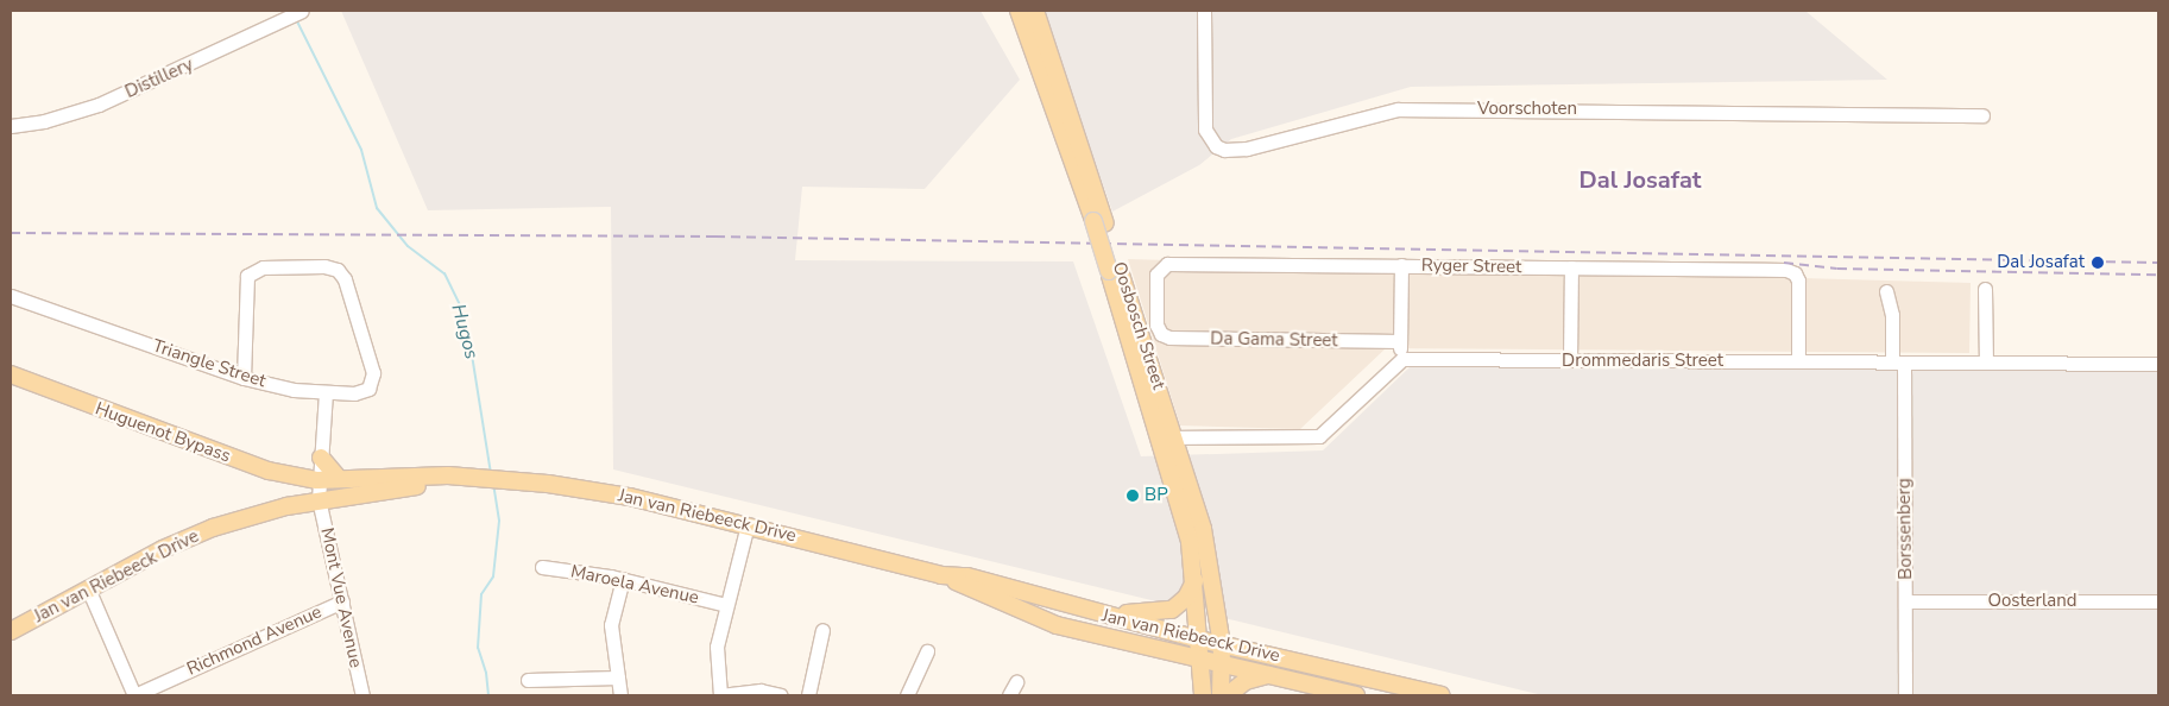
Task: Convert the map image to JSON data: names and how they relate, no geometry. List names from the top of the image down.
{
  "streets": {
    "main road": ["Oosbosch Street", "Huguenot Bypass", "Jan van Riebeeck Drive"],
    "street": [
      "Distillery",
      "Voorschoten",
      "Ryger Street",
      "Da Gama Street",
      "Drommedaris Street",
      "Triangle Street",
      "Borssenberg",
      "Maroela Avenue",
      "Mont Vue Avenue",
      "Oosterland",
      "Richmond Avenue"
    ]
  },
  "crossings": [
    ["Ryger Street", "Da Gama Street"],
    ["Ryger Street", "Drommedaris Street"],
    ["Oosbosch Street", "Jan van Riebeeck Drive"],
    ["Drommedaris Street", "Borssenberg"],
    ["Huguenot Bypass", "Jan van Riebeeck Drive"],
    ["Huguenot Bypass", "Mont Vue Avenue"],
    ["Jan van Riebeeck Drive", "Mont Vue Avenue"],
    ["Borssenberg", "Oosterland"],
    ["Mont Vue Avenue", "Richmond Avenue"]
  ],
  "districts": ["Dal Josafat"],
  "water": ["Hugos"],
  "places": ["Dal Josafat", "BP"]
}
